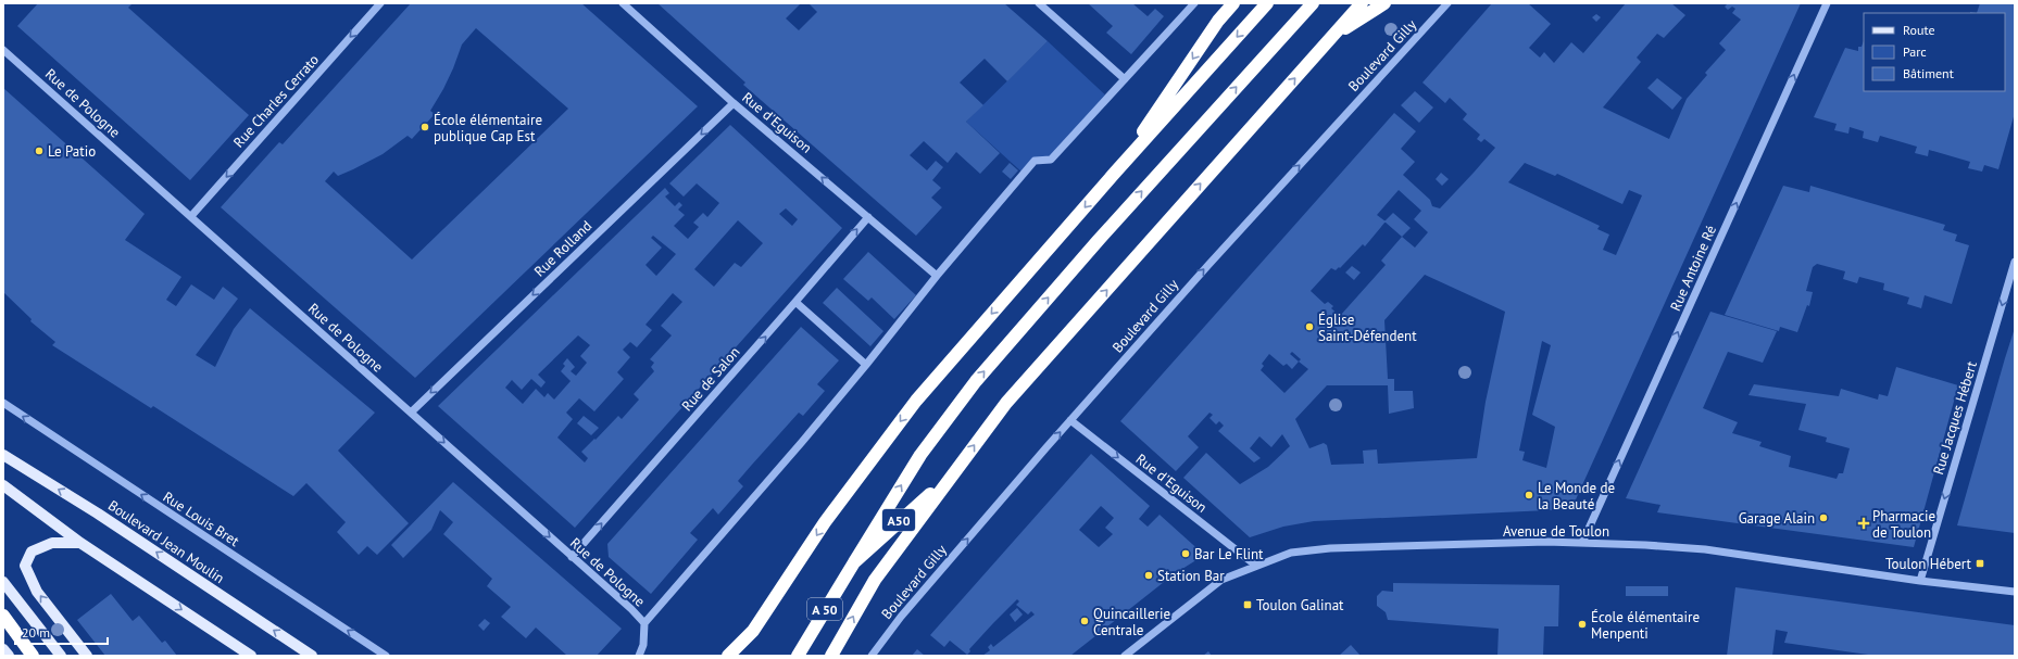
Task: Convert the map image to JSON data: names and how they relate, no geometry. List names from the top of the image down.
{
  "streets": {
    "highway": ["A50", "A 50"],
    "main road": ["Boulevard Jean Moulin"],
    "street": [
      "Boulevard Gilly",
      "Rue Charles Cerrato",
      "Rue de Pologne",
      "Rue d'Eguison",
      "Rue Rolland",
      "Rue Antoine Ré",
      "Rue de Salon",
      "Rue Jacques Hébert",
      "Rue Louis Bret",
      "Avenue de Toulon"
    ]
  },
  "crossings": [
    ["Boulevard Gilly", "Rue d'Eguison"],
    ["Rue Charles Cerrato", "Rue de Pologne"],
    ["Rue de Pologne", "Rue Rolland"],
    ["Rue de Pologne", "Rue de Salon"],
    ["Rue d'Eguison", "Rue Rolland"],
    ["Rue d'Eguison", "Rue de Salon"],
    ["Rue d'Eguison", "Avenue de Toulon"],
    ["Rue Antoine Ré", "Avenue de Toulon"],
    ["Rue Jacques Hébert", "Avenue de Toulon"],
    ["A50", "A 50"]
  ],
  "one_way": [
    "Boulevard Gilly",
    "Rue Charles Cerrato",
    "Rue Rolland",
    "Rue Antoine Ré",
    "Rue de Salon",
    "Rue Jacques Hébert",
    "Rue Louis Bret"
  ],
  "places": {
    "other": [
      "École élémentaire publique Cap Est",
      "Le Patio",
      "Église Saint-Défendent",
      "Le Monde de la Beauté",
      "Garage Alain",
      "Bar Le Flint",
      "Station Bar",
      "Quincaillerie Centrale",
      "École élémentaire Menpenti"
    ],
    "health": ["Pharmacie de Toulon"],
    "transit": ["Toulon Hébert", "Toulon Galinat"]
  },
  "legend": ["Route", "Parc", "Bâtiment"],
  "scale_bar": "20 m"
}
